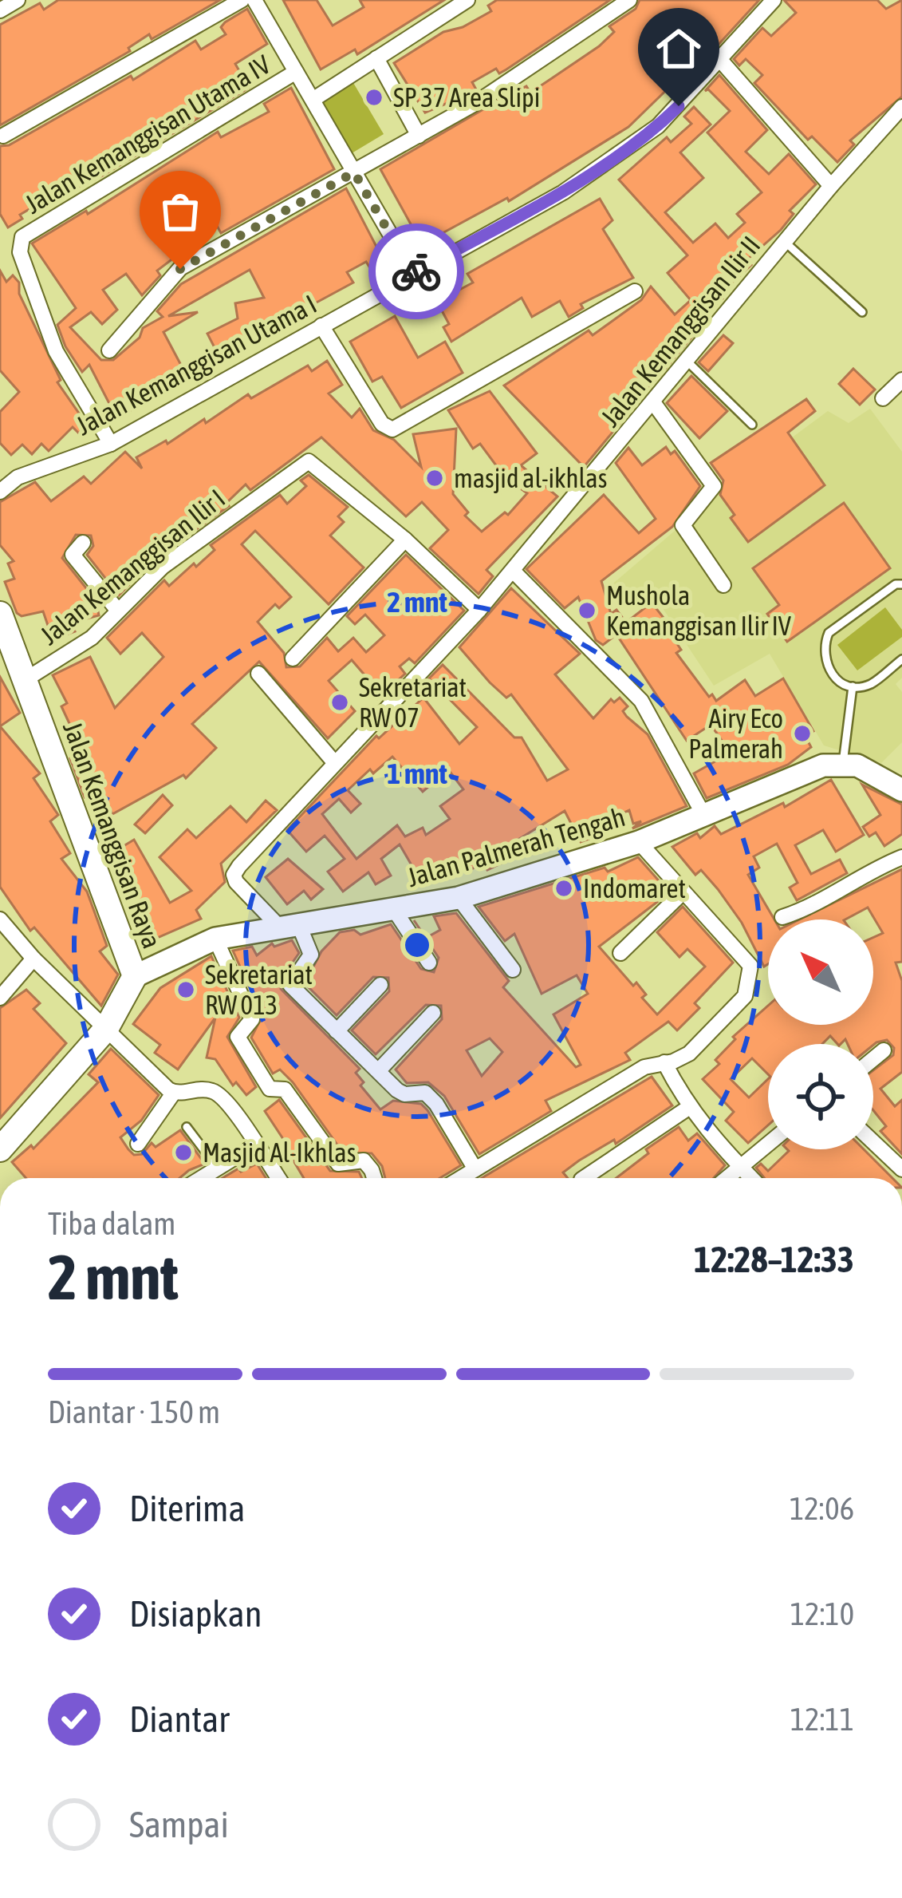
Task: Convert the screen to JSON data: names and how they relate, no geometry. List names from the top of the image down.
{
  "streets": {
    "main road": ["Jalan Kemanggisan Raya"],
    "street": [
      "Jalan Kemanggisan Utama IV",
      "Jalan Kemanggisan Ilir II",
      "Jalan Kemanggisan Utama I",
      "Jalan Kemanggisan Ilir I",
      "Jalan Palmerah Tengah"
    ]
  },
  "crossings": [
    ["Jalan Kemanggisan Utama IV", "Jalan Kemanggisan Utama I"],
    ["Jalan Kemanggisan Ilir II", "Jalan Palmerah Tengah"],
    ["Jalan Kemanggisan Ilir I", "Jalan Kemanggisan Raya"],
    ["Jalan Kemanggisan Raya", "Jalan Palmerah Tengah"]
  ],
  "places": [
    "SP 37 Area Slipi",
    "masjid al-ikhlas",
    "Mushola Kemanggisan Ilir IV",
    "Sekretariat RW 07",
    "Airy Eco Palmerah",
    "Indomaret",
    "Sekretariat RW 013",
    "Masjid Al-Ikhlas"
  ],
  "north": "top left",
  "page": {
    "heading": ["2 mnt", "Tiba dalam", "12:28–12:33"],
    "bar": "Diantar · 150 m",
    "list": [
      ["Diterima", "12:06"],
      ["Disiapkan", "12:10"],
      ["Diantar", "12:11"],
      "Sampai"
    ]
  },
  "rings": ["2 mnt", "1 mnt"]
}
